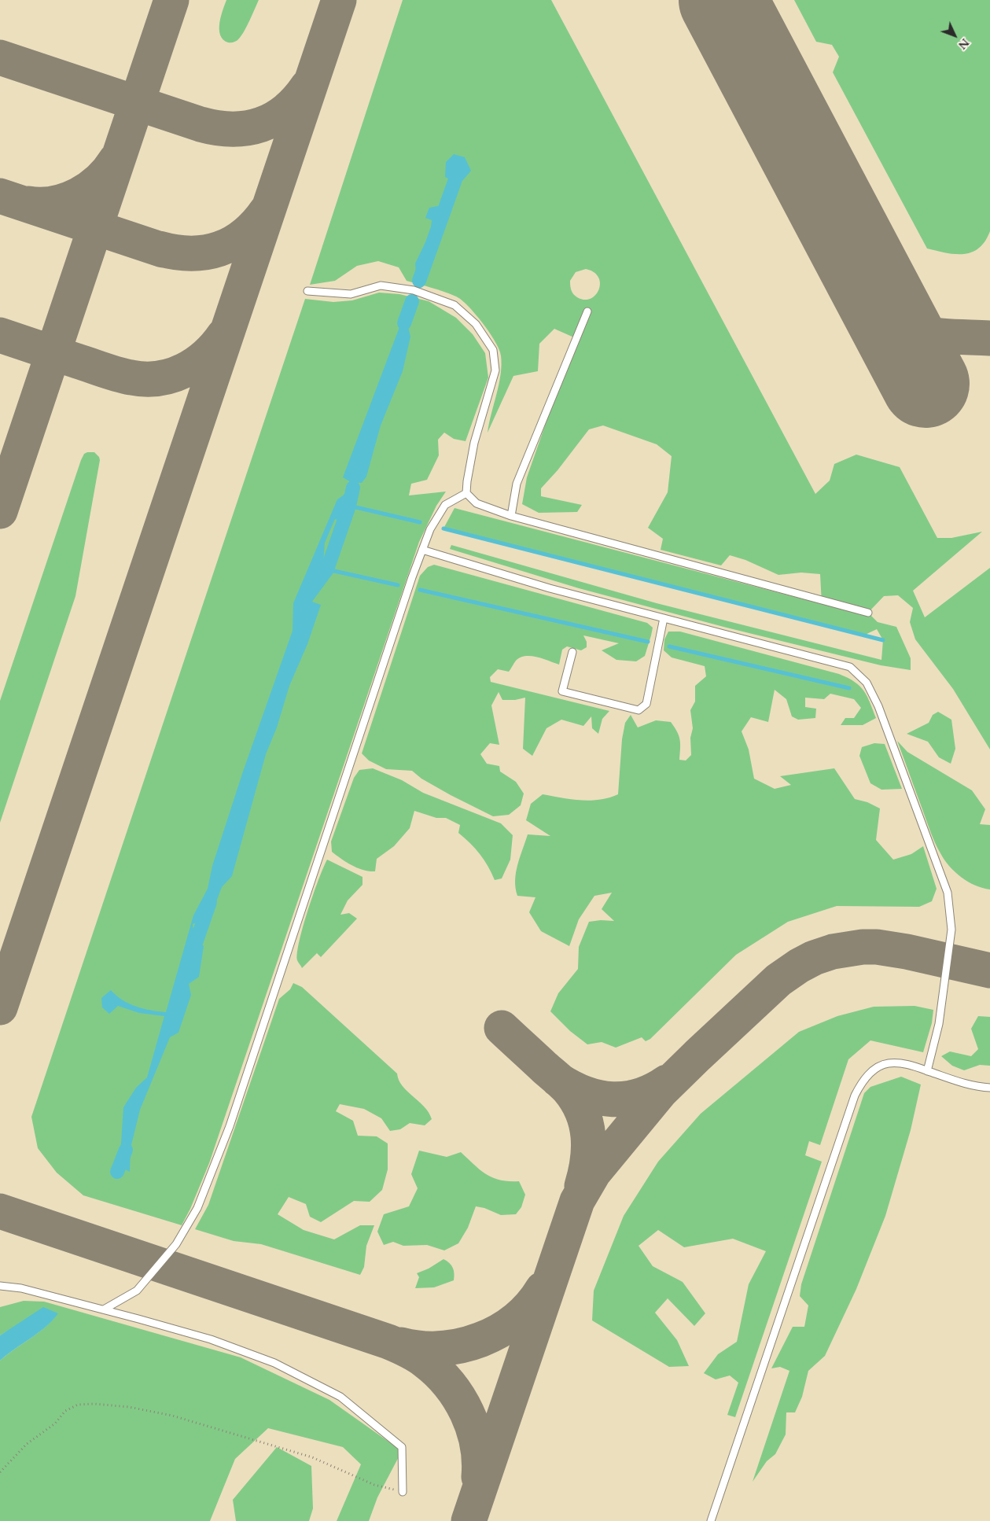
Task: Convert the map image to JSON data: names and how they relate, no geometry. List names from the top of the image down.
{
  "north": "bottom right"
}
